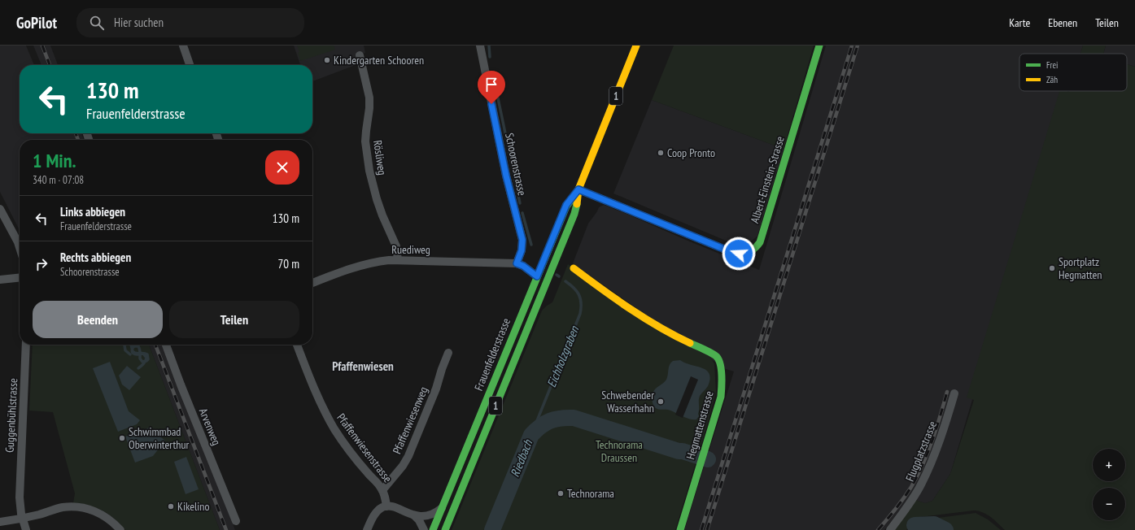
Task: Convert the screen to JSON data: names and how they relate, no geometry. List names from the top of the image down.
{
  "streets": {
    "main road": [
      "1",
      "Albert-Einstein-Strasse",
      "Frauenfelderstrasse",
      "Hegmattenstrasse"
    ],
    "street": [
      "Rösliweg",
      "Schoorenstrasse",
      "Ruediweg",
      "Guggenbühlstrasse",
      "Pfaffenwiesenweg",
      "Arvenweg",
      "Pfaffenwiesenstrasse",
      "Flugplatzstrasse"
    ]
  },
  "crossings": [
    ["Rösliweg", "Ruediweg"],
    ["Schoorenstrasse", "Ruediweg"],
    ["Albert-Einstein-Strasse", "Frauenfelderstrasse"],
    ["Pfaffenwiesenweg", "Pfaffenwiesenstrasse"]
  ],
  "districts": ["Pfaffenwiesen"],
  "water": ["Eichholzgraben", "Riedbach"],
  "parks": ["Technorama Draussen"],
  "places": [
    "Kindergarten Schooren",
    "Coop Pronto",
    "Sportplatz Hegmatten",
    "Schwebender Wasserhahn",
    "Schwimmbad Oberwinterthur",
    "Technorama",
    "Kikelino"
  ],
  "legend": ["Frei", "Zäh"],
  "page": {
    "header": "GoPilot",
    "search": "Hier suchen",
    "nav": ["Karte", "Ebenen", "Teilen"],
    "turn": ["130 m", "Frauenfelderstrasse"],
    "heading": ["1 Min.", "340 m · 07:08"],
    "list": [
      {
        "name": "Links abbiegen",
        "note": "Frauenfelderstrasse",
        "value": "130 m"
      },
      {
        "name": "Rechts abbiegen",
        "note": "Schoorenstrasse",
        "value": "70 m"
      }
    ],
    "buttons": ["Beenden", "Teilen"],
    "map_buttons": ["+", "−"]
  }
}
